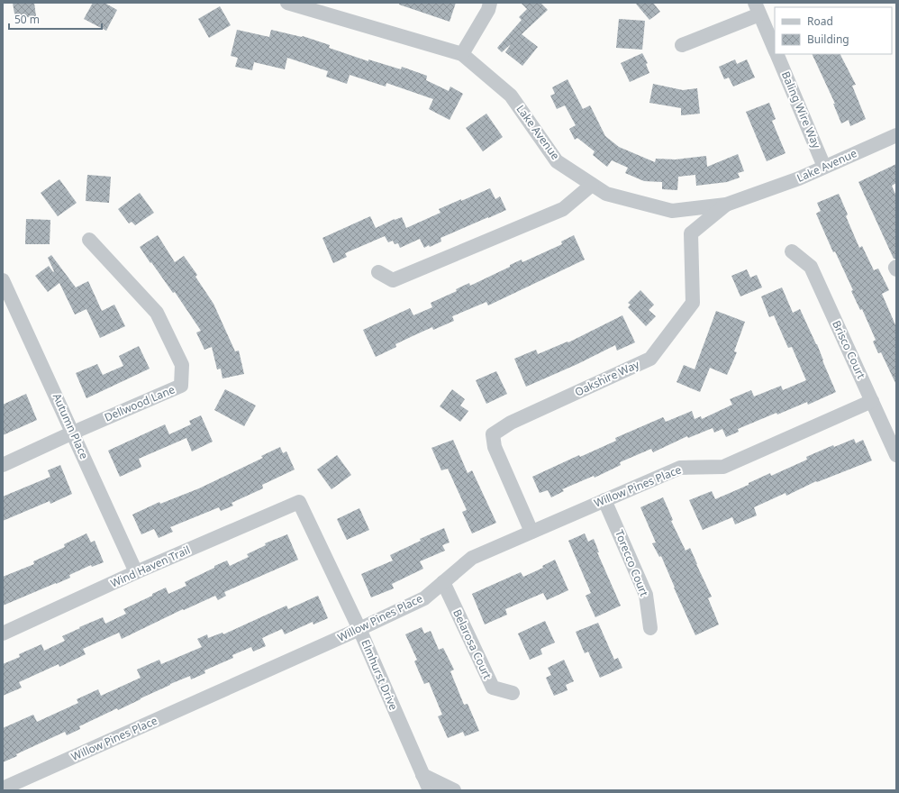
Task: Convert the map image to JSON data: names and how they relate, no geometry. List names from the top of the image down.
{
  "streets": {
    "street": [
      "Baling Wire Way",
      "Lake Avenue",
      "Brisco Court",
      "Oakshire Way",
      "Dellwood Lane",
      "Autumn Place",
      "Willow Pines Place",
      "Torecco Court",
      "Wind Haven Trail",
      "Belarosa Court",
      "Elmhurst Drive"
    ]
  },
  "crossings": [
    ["Baling Wire Way", "Lake Avenue"],
    ["Lake Avenue", "Oakshire Way"],
    ["Brisco Court", "Willow Pines Place"],
    ["Oakshire Way", "Willow Pines Place"],
    ["Dellwood Lane", "Autumn Place"],
    ["Autumn Place", "Wind Haven Trail"],
    ["Willow Pines Place", "Torecco Court"],
    ["Willow Pines Place", "Belarosa Court"],
    ["Willow Pines Place", "Elmhurst Drive"],
    ["Wind Haven Trail", "Elmhurst Drive"]
  ],
  "legend": ["Road", "Building"],
  "scale_bar": "50 m"
}
